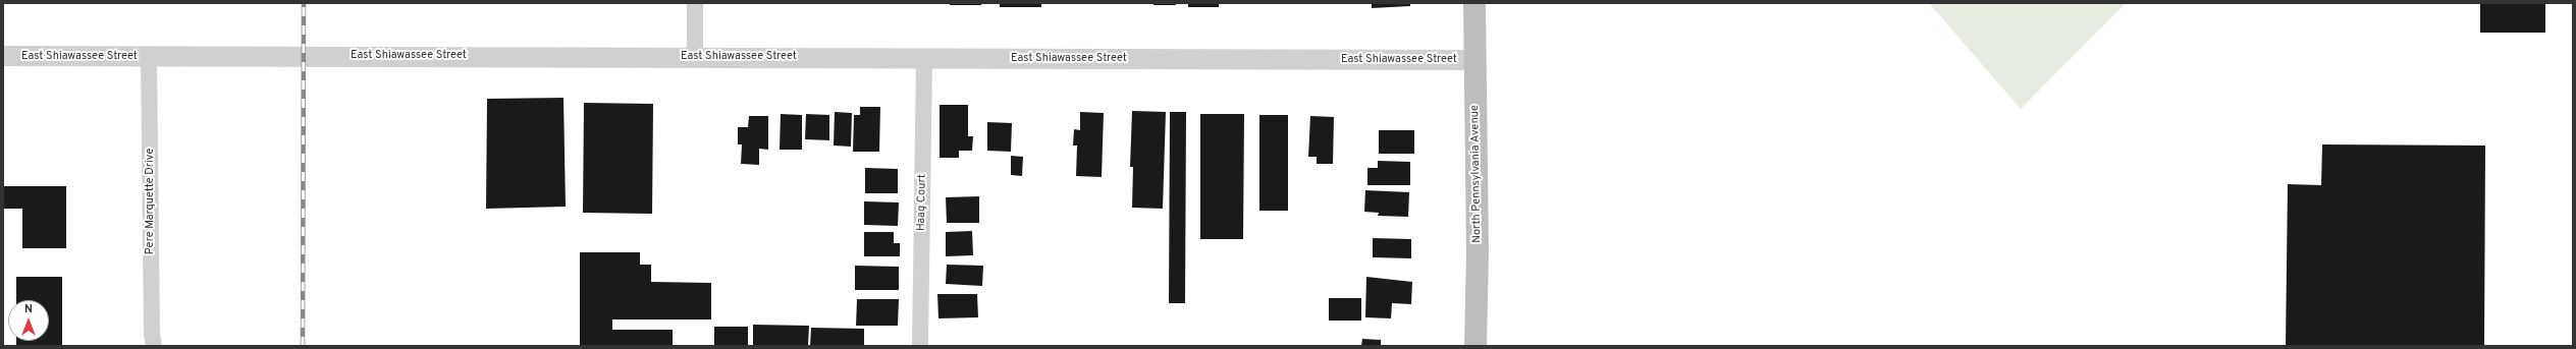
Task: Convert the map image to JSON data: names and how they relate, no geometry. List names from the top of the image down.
{
  "streets": {
    "main road": ["North Pennsylvania Avenue"],
    "street": ["East Shiawassee Street", "Pere Marquette Drive", "Haag Court"]
  },
  "crossings": [
    ["East Shiawassee Street", "North Pennsylvania Avenue"],
    ["East Shiawassee Street", "Pere Marquette Drive"],
    ["East Shiawassee Street", "Haag Court"]
  ],
  "north": "top"
}
